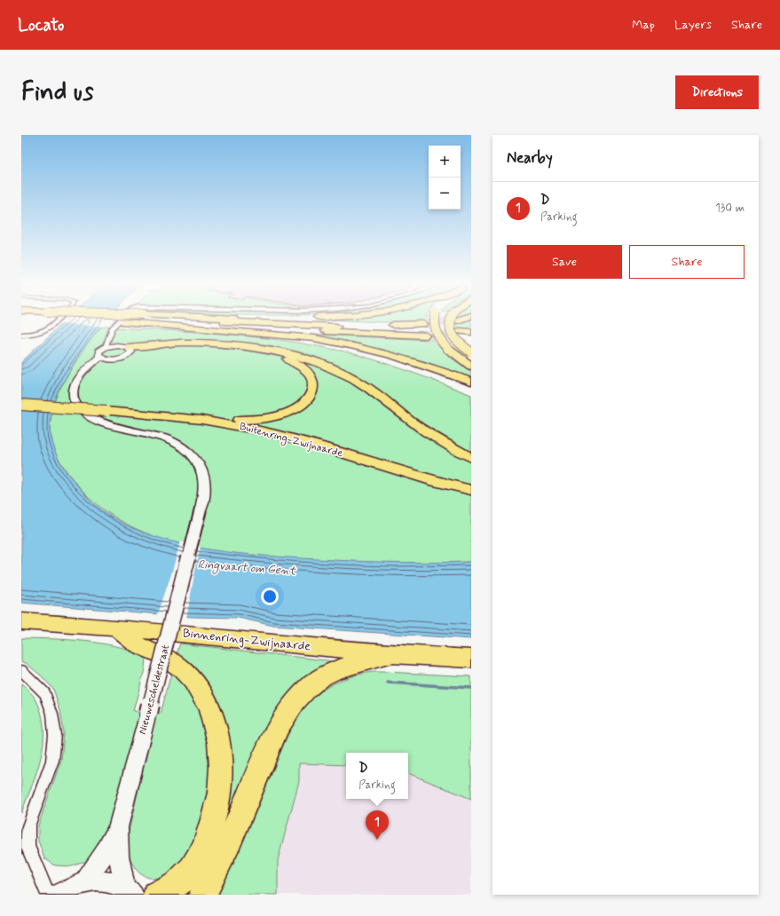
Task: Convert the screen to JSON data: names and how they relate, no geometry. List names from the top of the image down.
{
  "streets": {
    "highway": ["Buitenring-Zwijnaarde", "Binnenring-Zwijnaarde"],
    "main road": ["Nieuwescheldestraat"]
  },
  "water": ["Ringvaart om Gent"],
  "page": {
    "header": "Locato",
    "nav": ["Map", "Layers", "Share"],
    "buttons": [
      "Directions",
      ["Save", "Share"]
    ],
    "title": "Find us",
    "heading": "Nearby",
    "map_buttons": ["+", "−"],
    "list": [
      {
        "mark": "1",
        "name": "D",
        "note": "Parking",
        "value": "130 m"
      }
    ],
    "popup": ["D", "Parking"],
    "pins": "1"
  }
}
